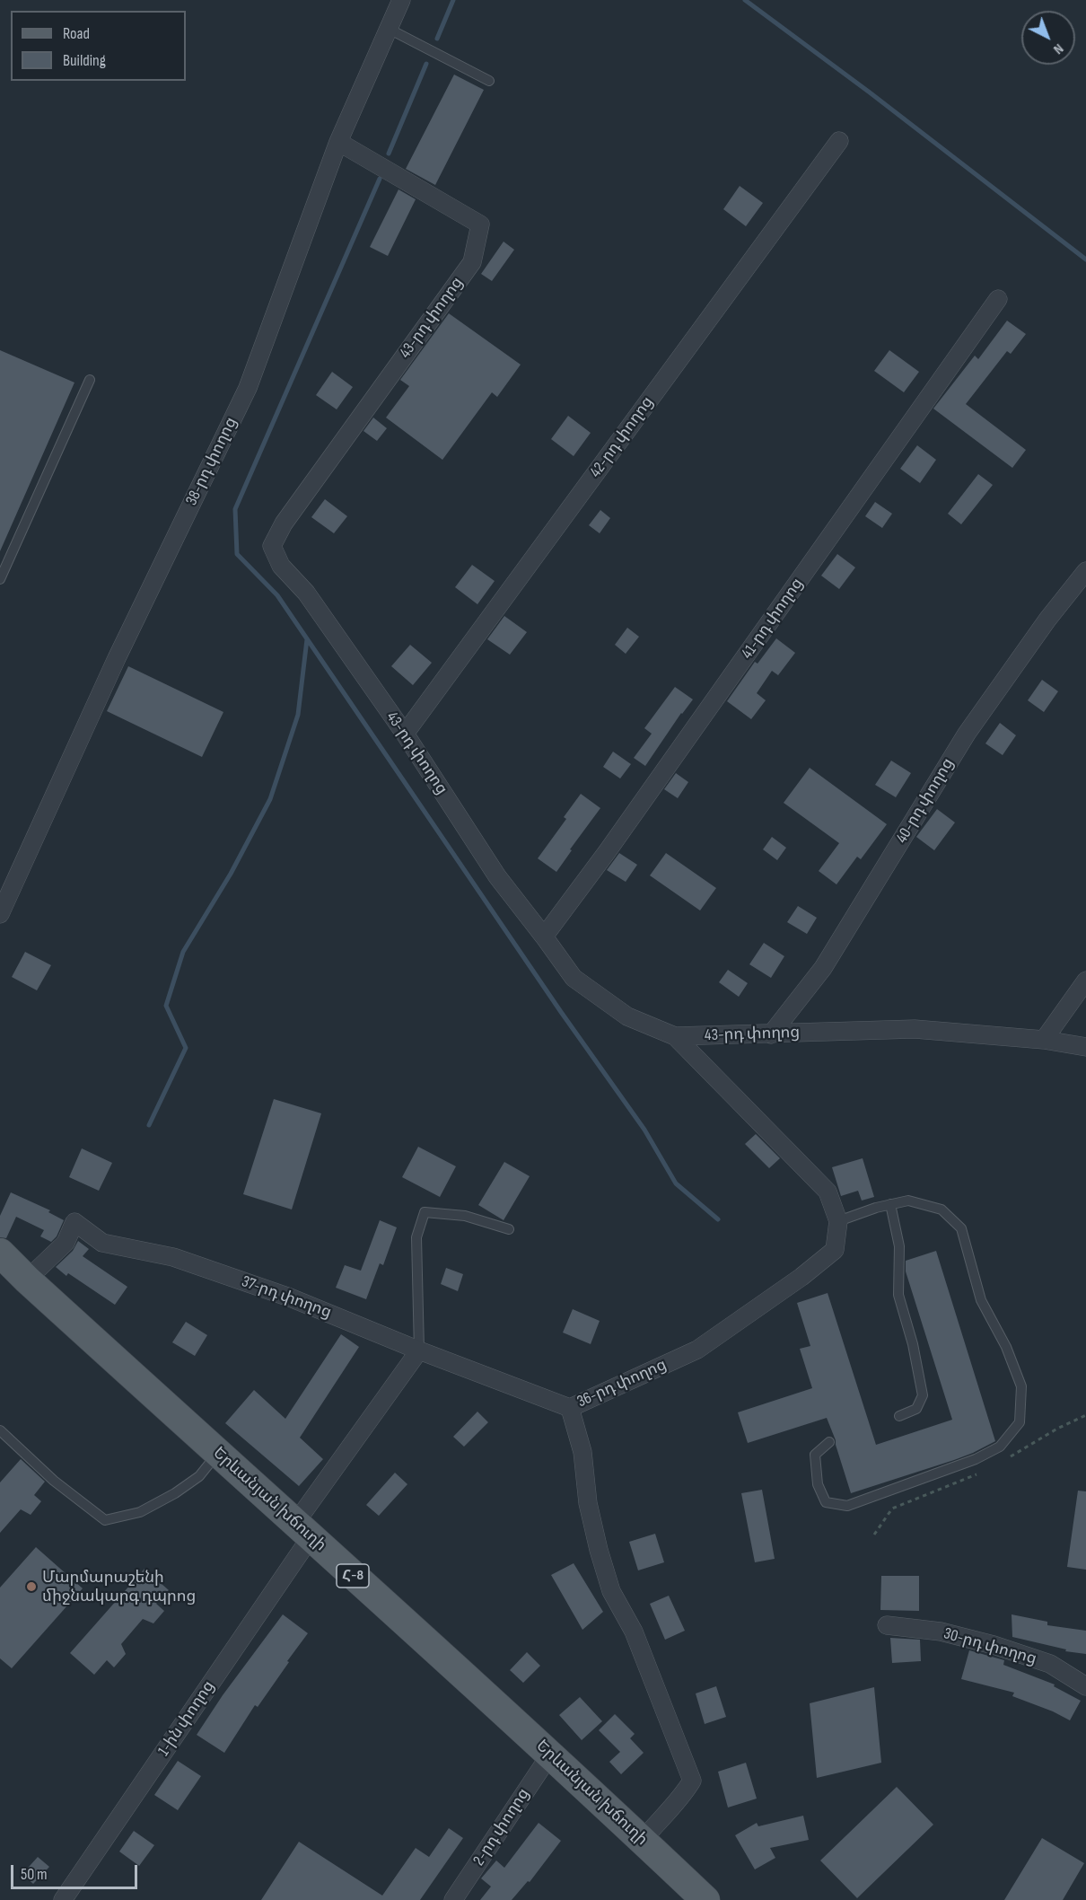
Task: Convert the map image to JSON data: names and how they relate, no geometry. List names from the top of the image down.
{
  "streets": {
    "main road": ["Երևանյան խճուղի", "Հ-8"],
    "street": [
      "43-րդ փողոց",
      "42-րդ փողոց",
      "38-րդ փողոց",
      "41-րդ փողոց",
      "40-րդ փողոց",
      "37-րդ փողոց",
      "36-րդ փողոց",
      "30-րդ փողոց",
      "1-ին փողոց",
      "2-րդ փողոց"
    ]
  },
  "crossings": [
    ["43-րդ փողոց", "42-րդ փողոց"],
    ["43-րդ փողոց", "38-րդ փողոց"],
    ["43-րդ փողոց", "41-րդ փողոց"],
    ["43-րդ փողոց", "40-րդ փողոց"],
    ["43-րդ փողոց", "36-րդ փողոց"],
    ["37-րդ փողոց", "36-րդ փողոց"],
    ["37-րդ փողոց", "Երևանյան խճուղի"],
    ["37-րդ փողոց", "1-ին փողոց"],
    ["36-րդ փողոց", "Երևանյան խճուղի"],
    ["Երևանյան խճուղի", "1-ին փողոց"],
    ["Երևանյան խճուղի", "2-րդ փողոց"]
  ],
  "places": ["Մարմարաշենի միջնակարգ դպրոց"],
  "legend": ["Road", "Building"],
  "scale_bar": "50 m",
  "north": "bottom right"
}
